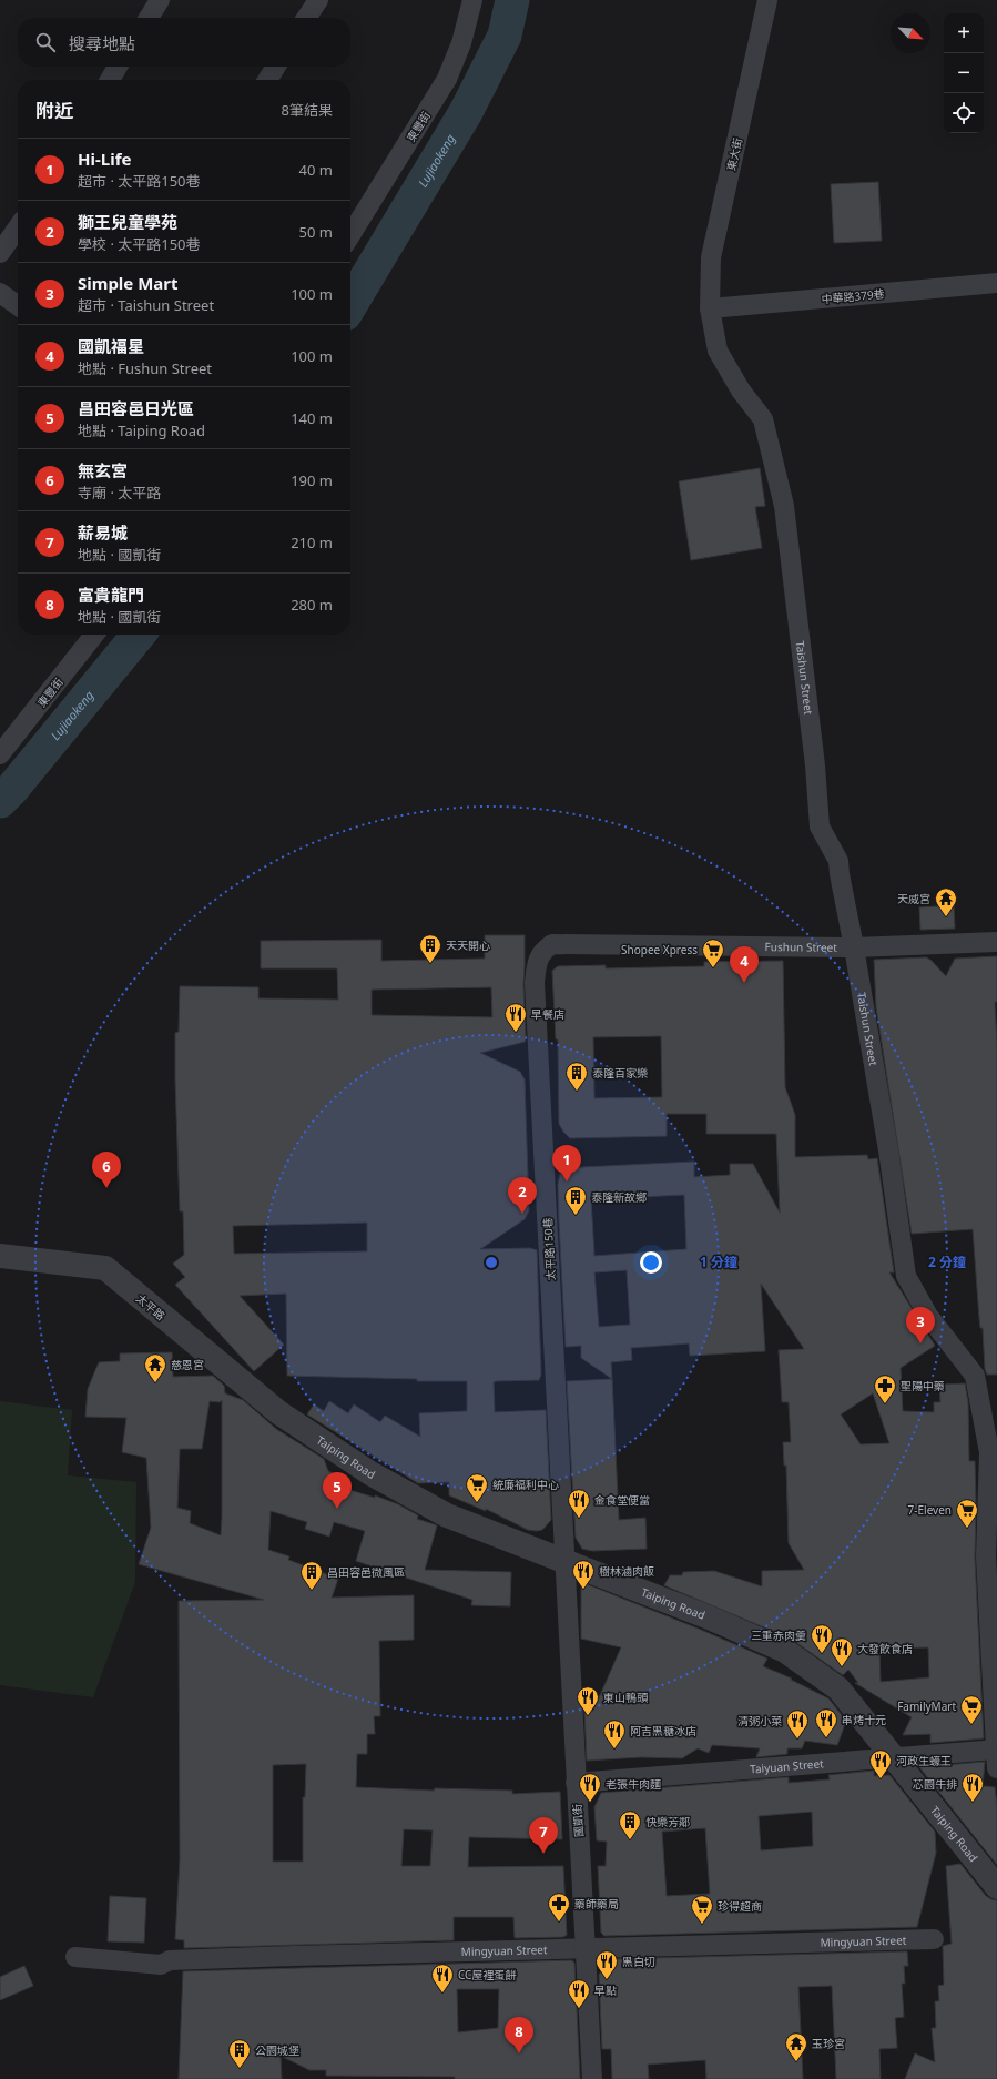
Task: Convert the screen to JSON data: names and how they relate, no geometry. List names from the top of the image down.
{
  "streets": {
    "street": [
      "東豐街",
      "東大街",
      "中華路379巷",
      "Taishun Street",
      "Fushun Street",
      "太平路150巷",
      "太平路",
      "Taiping Road",
      "Taiyuan Street",
      "國凱街",
      "Mingyuan Street"
    ]
  },
  "crossings": [
    ["東大街", "中華路379巷"],
    ["東大街", "Taishun Street"],
    ["中華路379巷", "Taishun Street"],
    ["Taishun Street", "Fushun Street"],
    ["Taishun Street", "Taiyuan Street"],
    ["Fushun Street", "太平路150巷"],
    ["太平路150巷", "太平路"],
    ["太平路150巷", "Taiping Road"],
    ["太平路150巷", "國凱街"],
    ["太平路", "Taiping Road"],
    ["太平路", "國凱街"],
    ["Taiping Road", "Taiyuan Street"],
    ["Taiping Road", "國凱街"],
    ["Taiyuan Street", "國凱街"],
    ["國凱街", "Mingyuan Street"]
  ],
  "water": ["Lujiaokeng"],
  "places": {
    "temple": ["天威宮", "慈恩宮", "玉珍宮"],
    "building": [
      "天天開心",
      "泰隆百家樂",
      "泰隆新故鄉",
      "昌田容邑微風區",
      "快樂芳鄰",
      "公園城堡"
    ],
    "supermarket": [
      "Shopee Xpress",
      "統廉福利中心",
      "7-Eleven",
      "FamilyMart",
      "珍得超商"
    ],
    "restaurant": [
      "早餐店",
      "金食堂便當",
      "樹林滷肉飯",
      "三重赤肉羹",
      "大發飲食店",
      "東山鴨頭",
      "串烤十元",
      "清粥小菜",
      "阿吉黑糖冰店",
      "河政生蠔王",
      "老張牛肉麵",
      "芯園牛排",
      "黑白切",
      "CC屋裡蛋餅",
      "早點"
    ],
    "pharmacy": ["聖陽中藥", "藥師藥局"]
  },
  "north": "bottom right",
  "page": {
    "map_buttons": ["+", "−"],
    "search": "搜尋地點",
    "heading": ["附近", "8筆結果"],
    "list": [
      {
        "mark": "1",
        "name": "Hi-Life",
        "note": "超市 · 太平路150巷",
        "value": "40 m"
      },
      {
        "mark": "2",
        "name": "獅王兒童學苑",
        "note": "學校 · 太平路150巷",
        "value": "50 m"
      },
      {
        "mark": "3",
        "name": "Simple Mart",
        "note": "超市 · Taishun Street",
        "value": "100 m"
      },
      {
        "mark": "4",
        "name": "國凱福星",
        "note": "地點 · Fushun Street",
        "value": "100 m"
      },
      {
        "mark": "5",
        "name": "昌田容邑日光區",
        "note": "地點 · Taiping Road",
        "value": "140 m"
      },
      {
        "mark": "6",
        "name": "無玄宮",
        "note": "寺廟 · 太平路",
        "value": "190 m"
      },
      {
        "mark": "7",
        "name": "薪易城",
        "note": "地點 · 國凱街",
        "value": "210 m"
      },
      {
        "mark": "8",
        "name": "富貴龍門",
        "note": "地點 · 國凱街",
        "value": "280 m"
      }
    ],
    "pins": [
      "4",
      "1",
      "6",
      "2",
      "3",
      "5",
      "7",
      "8"
    ]
  },
  "rings": ["1 分鐘", "2 分鐘"]
}
